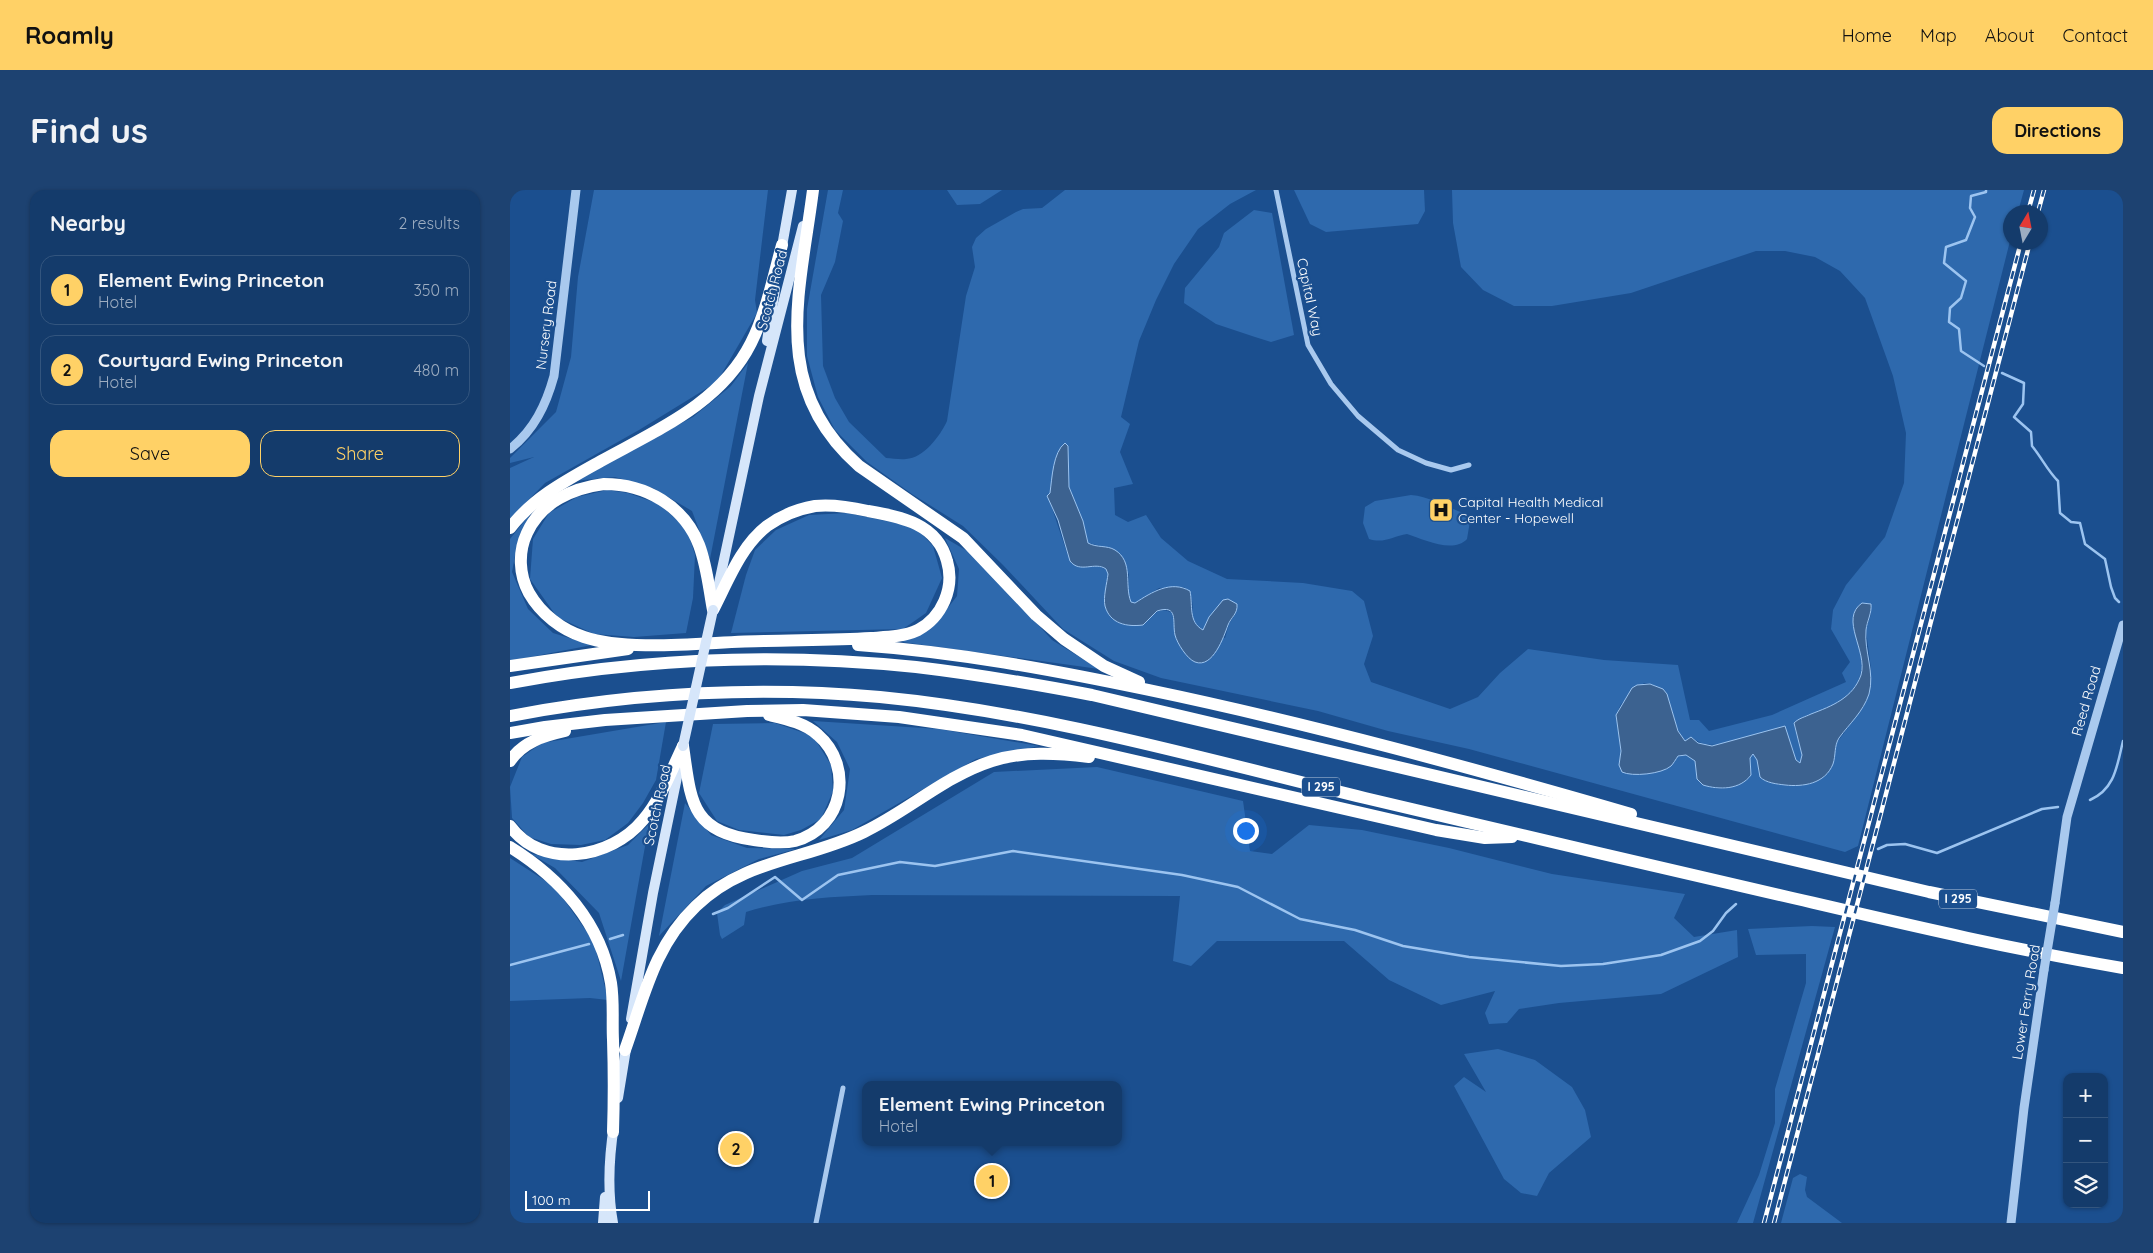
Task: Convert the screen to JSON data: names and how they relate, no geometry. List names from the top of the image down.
{
  "streets": {
    "highway": ["I 295"],
    "main road": ["Scotch Road"],
    "street": [
      "Capital Way",
      "Nursery Road",
      "Reed Road",
      "Lower Ferry Road"
    ]
  },
  "crossings": [
    ["Reed Road", "Lower Ferry Road"]
  ],
  "places": {
    "hospital": ["Capital Health Medical Center - Hopewell"]
  },
  "scale_bar": "100 m",
  "north": "top",
  "page": {
    "header": "Roamly",
    "nav": [
      "Home",
      "Map",
      "About",
      "Contact"
    ],
    "buttons": [
      "Directions",
      ["Save", "Share"]
    ],
    "title": "Find us",
    "heading": ["Nearby", "2 results"],
    "list": [
      {
        "mark": "1",
        "name": "Element Ewing Princeton",
        "note": "Hotel",
        "value": "350 m"
      },
      {
        "mark": "2",
        "name": "Courtyard Ewing Princeton",
        "note": "Hotel",
        "value": "480 m"
      }
    ],
    "map_buttons": ["+", "−"],
    "popup": ["Element Ewing Princeton", "Hotel"],
    "pins": ["2", "1"],
    "scale": "100 m"
  }
}
